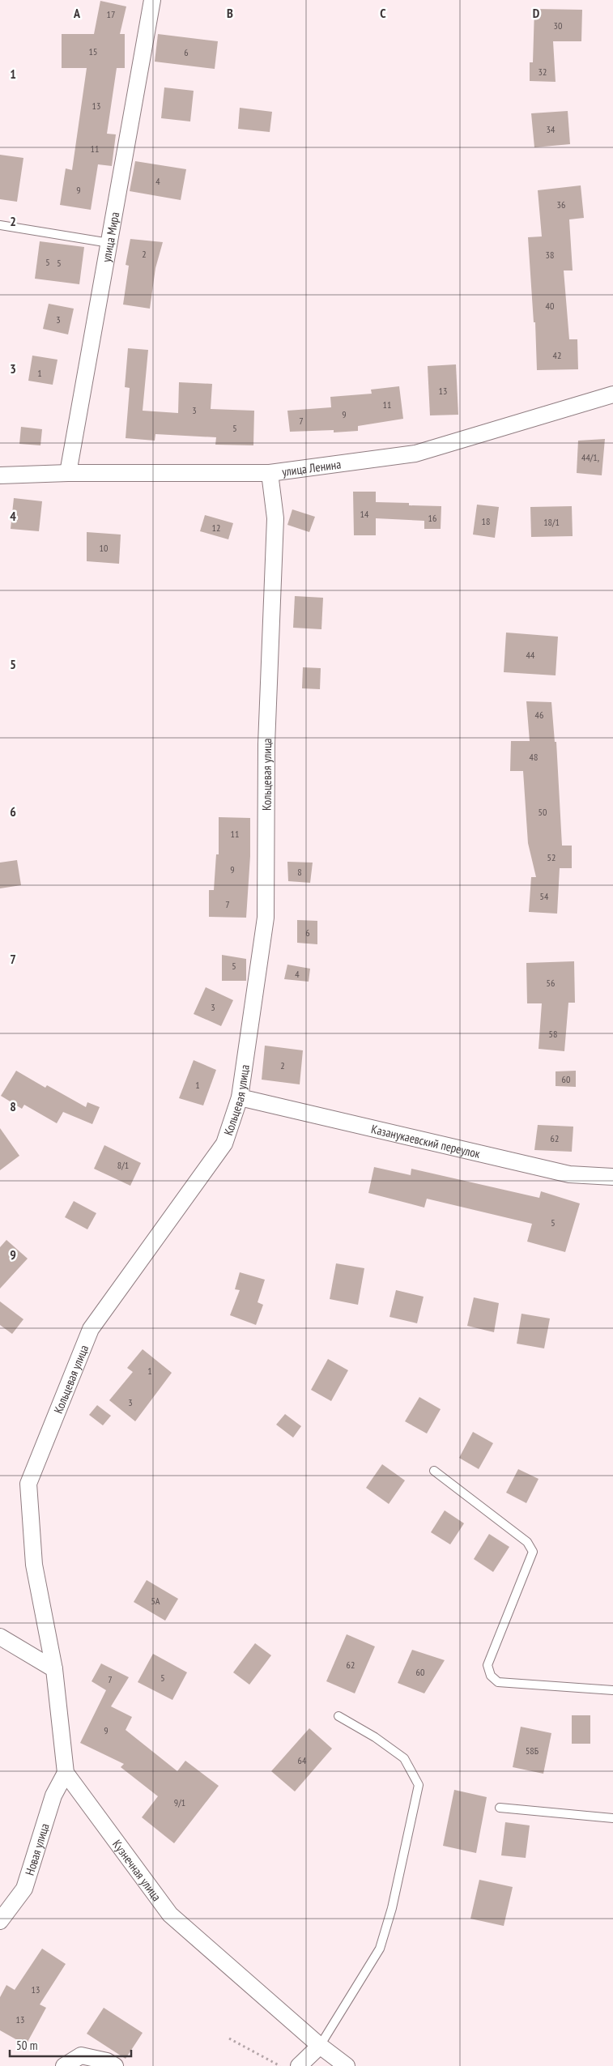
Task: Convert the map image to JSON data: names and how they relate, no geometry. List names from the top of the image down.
{
  "streets": {
    "street": [
      "улица Мира",
      "улица Ленина",
      "Кольцевая улица",
      "Казанукаевский переулок",
      "Новая улица",
      "Кузнечная улица"
    ]
  },
  "crossings": [
    ["улица Мира", "улица Ленина"],
    ["улица Ленина", "Кольцевая улица"],
    ["Кольцевая улица", "Казанукаевский переулок"],
    ["Кольцевая улица", "Кузнечная улица"],
    ["Новая улица", "Кузнечная улица"]
  ],
  "house_numbers": [
    "17",
    "30",
    "15",
    "6",
    "32",
    "13",
    "34",
    "11",
    "4",
    "9",
    "36",
    "2",
    "38",
    "5",
    "5",
    "40",
    "3",
    "42",
    "1",
    "13",
    "11",
    "3",
    "9",
    "7",
    "5",
    "44/1,",
    "14",
    "16",
    "18",
    "18/1",
    "12",
    "10",
    "44",
    "46",
    "48",
    "50",
    "11",
    "52",
    "9",
    "8",
    "54",
    "7",
    "6",
    "5",
    "4",
    "56",
    "3",
    "58",
    "2",
    "60",
    "1",
    "62",
    "8/1",
    "5",
    "1",
    "3",
    "5А",
    "62",
    "60",
    "5",
    "7",
    "9",
    "58Б",
    "64",
    "9/1",
    "13",
    "13"
  ],
  "scale_bar": "50 m",
  "grid": {
    "columns": [
      "A",
      "B",
      "C",
      "D"
    ],
    "rows": [
      "1",
      "2",
      "3",
      "4",
      "5",
      "6",
      "7",
      "8",
      "9"
    ]
  }
}
